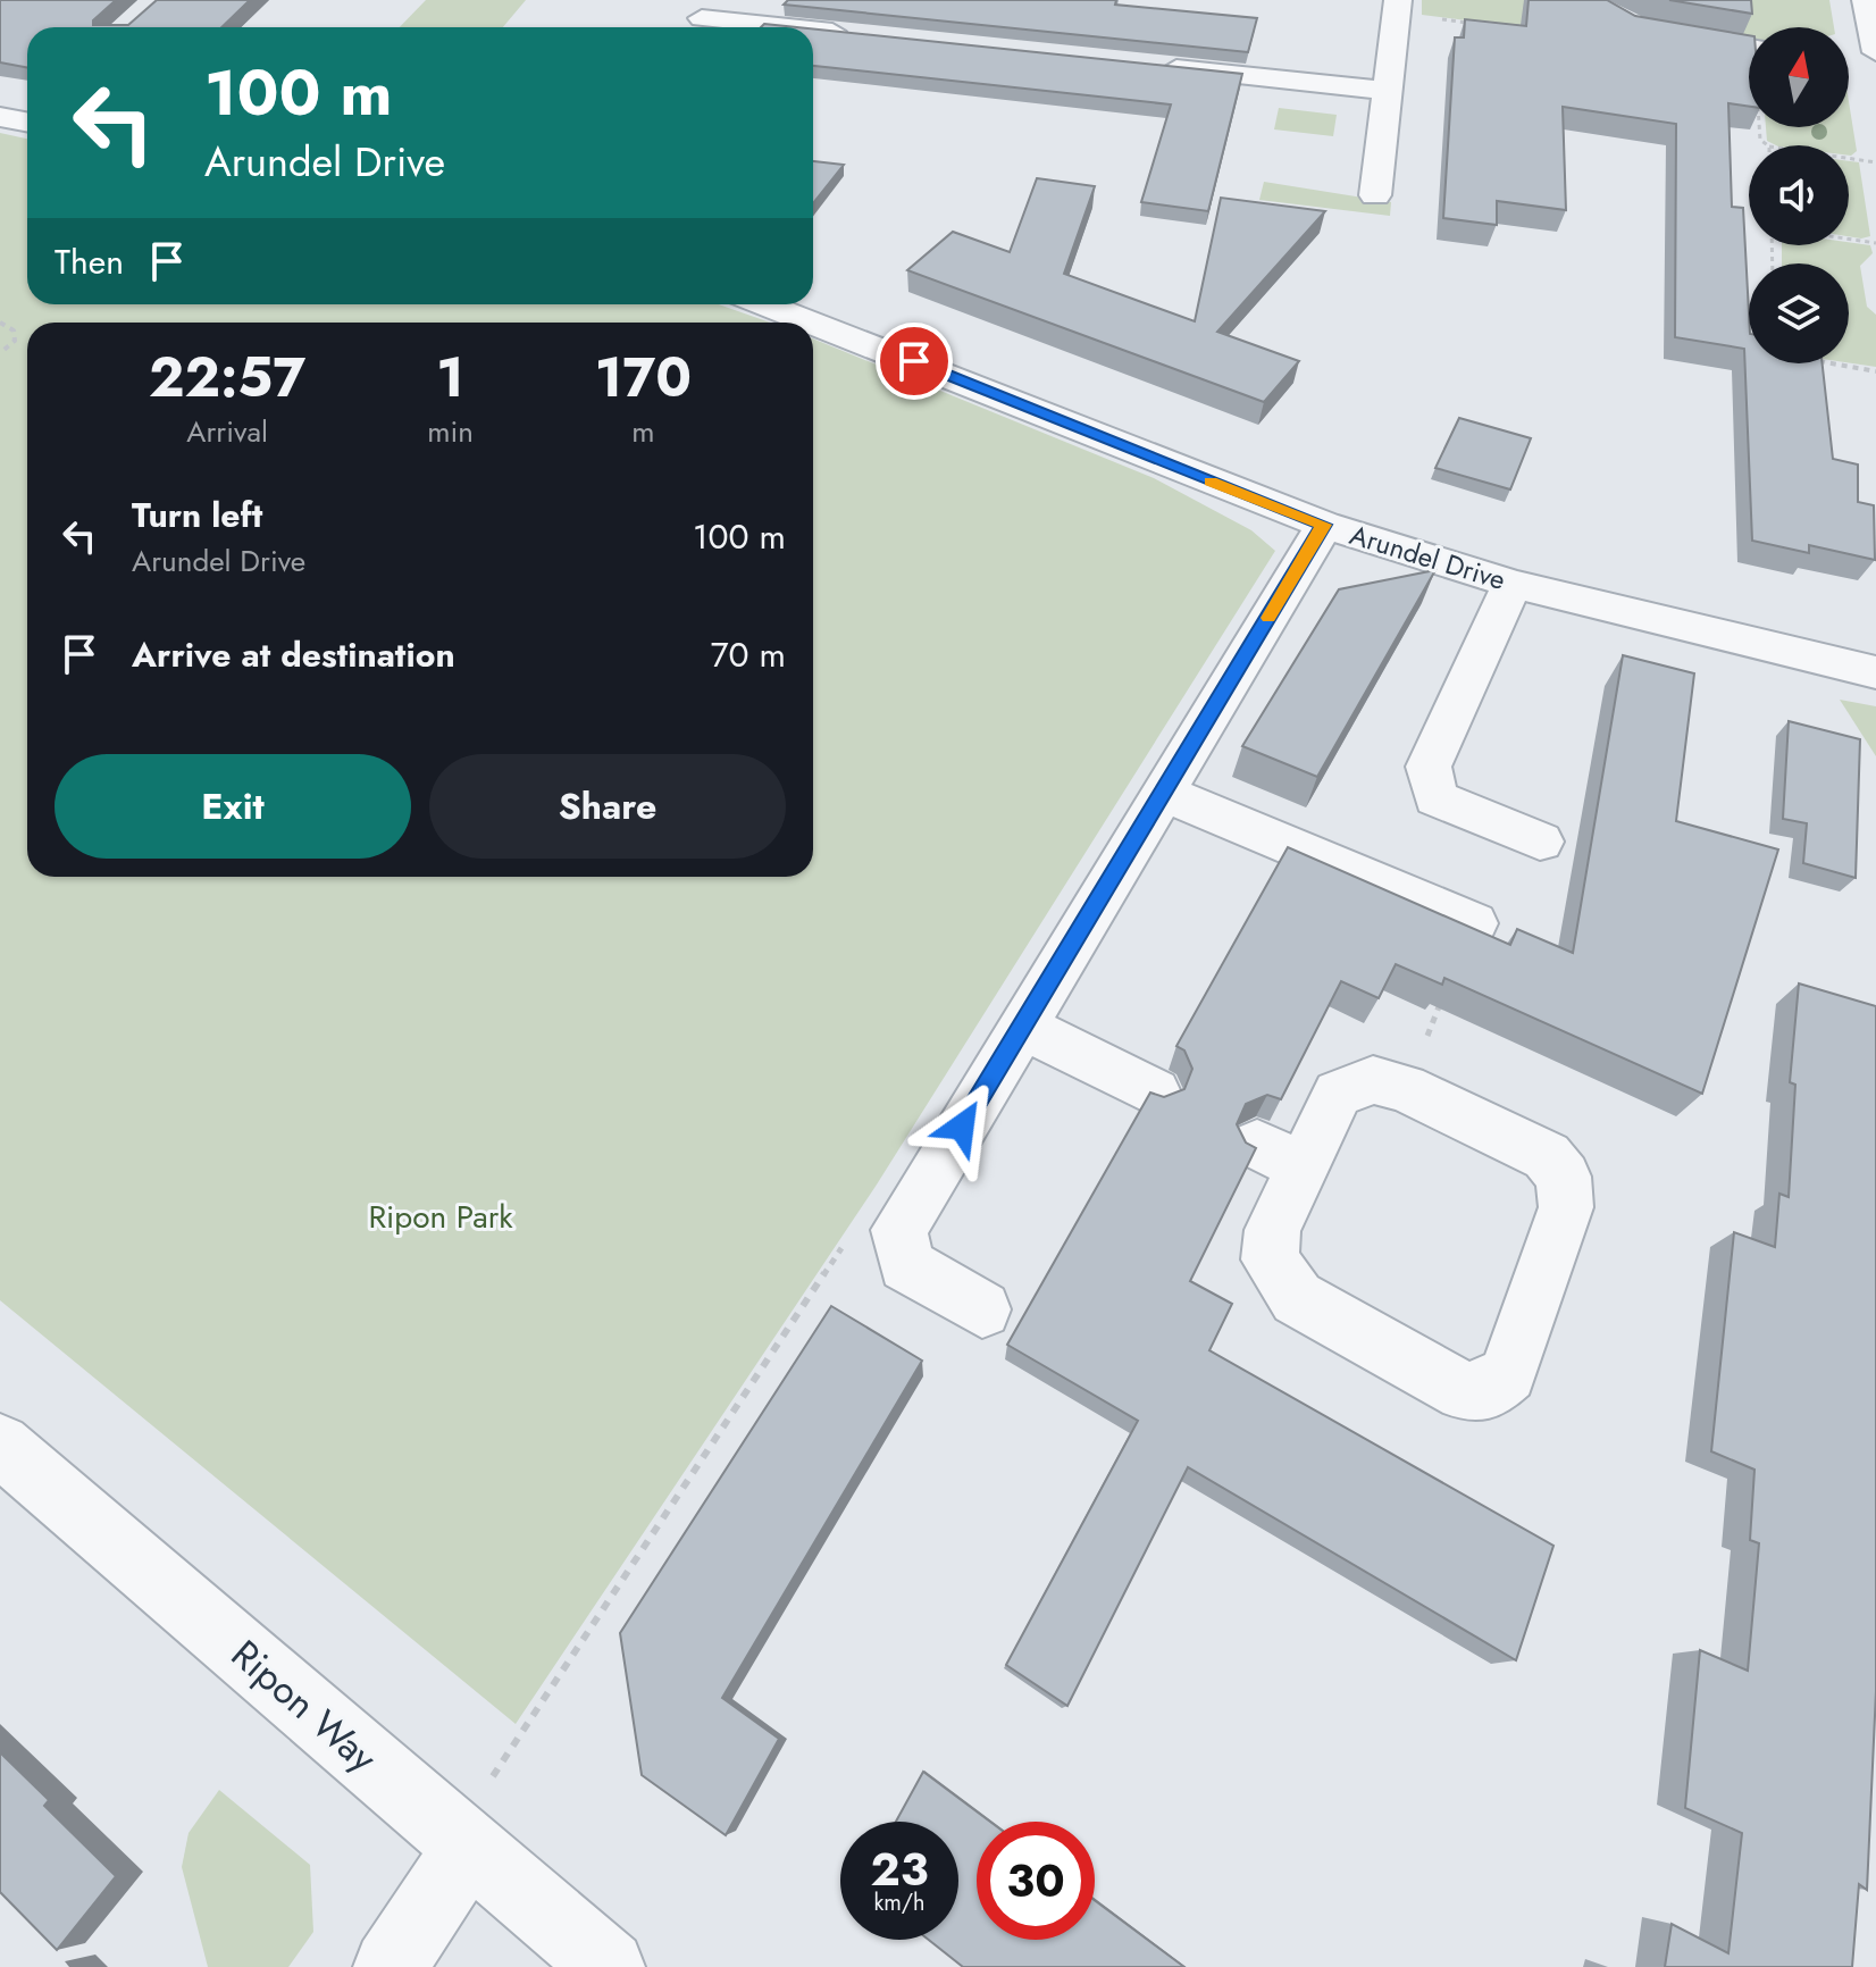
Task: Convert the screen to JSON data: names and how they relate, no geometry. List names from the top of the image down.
{
  "streets": {
    "street": ["Arundel Drive", "Ripon Way"]
  },
  "parks": ["Ripon Park"],
  "north": "top",
  "page": {
    "turn": ["100 m", "Arundel Drive"],
    "then": "Then",
    "eta": [
      "22:57",
      "Arrival",
      "1",
      "min",
      "170",
      "m"
    ],
    "list": [
      {
        "name": "Turn left",
        "note": "Arundel Drive",
        "value": "100 m"
      },
      {
        "name": "Arrive at destination",
        "value": "70 m"
      }
    ],
    "buttons": ["Exit", "Share"],
    "speed": "23 km/h",
    "limit": "30"
  }
}
